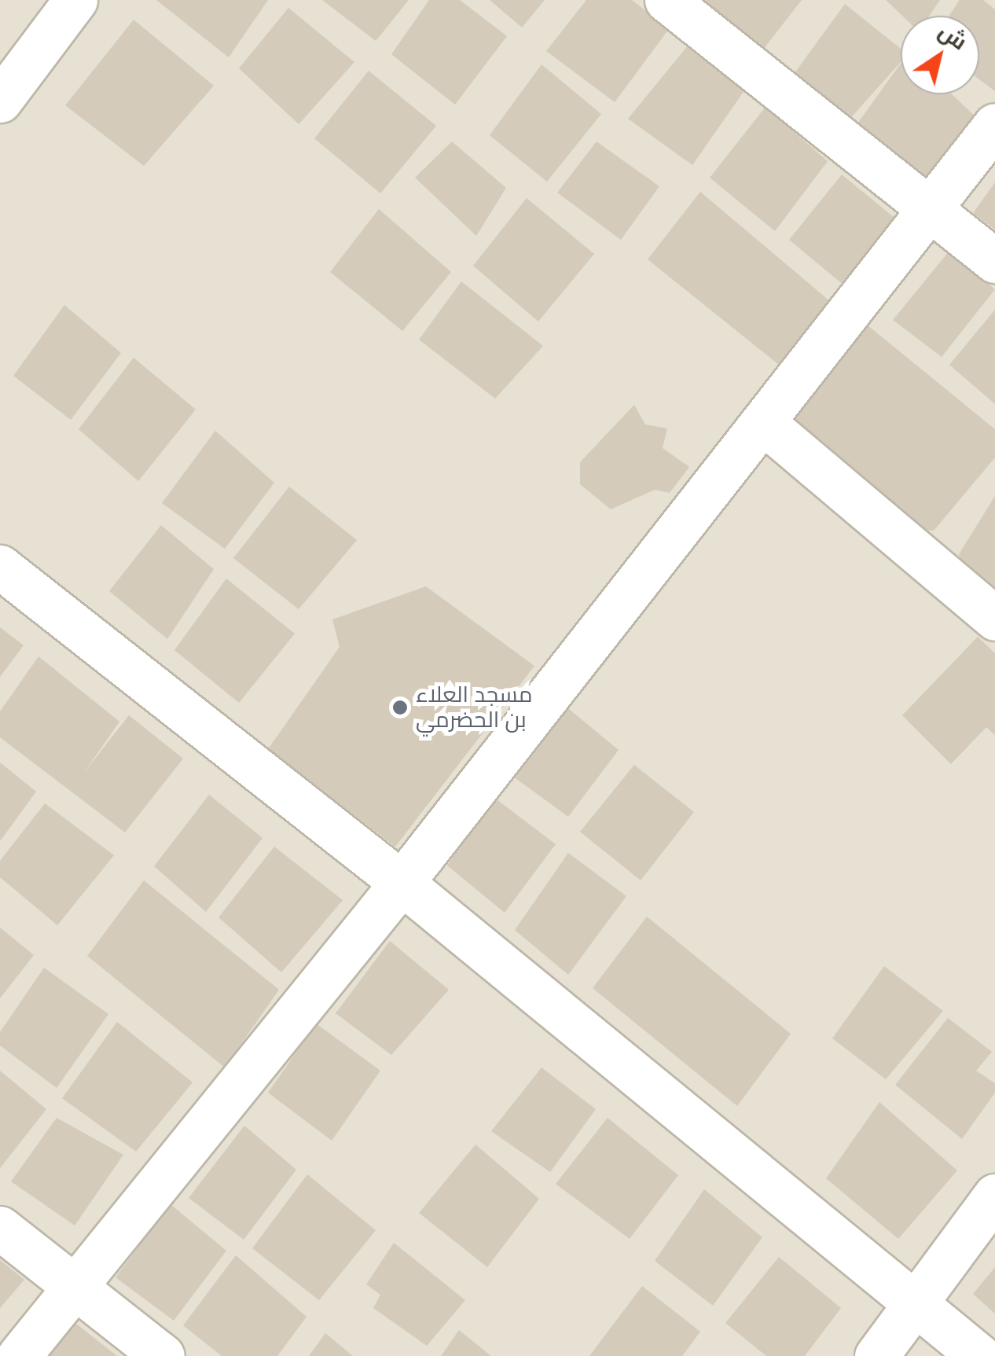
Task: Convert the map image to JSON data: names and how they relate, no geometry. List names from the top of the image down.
{
  "places": ["مسجد العلاء بن الحضرمي"],
  "north": "top right"
}
